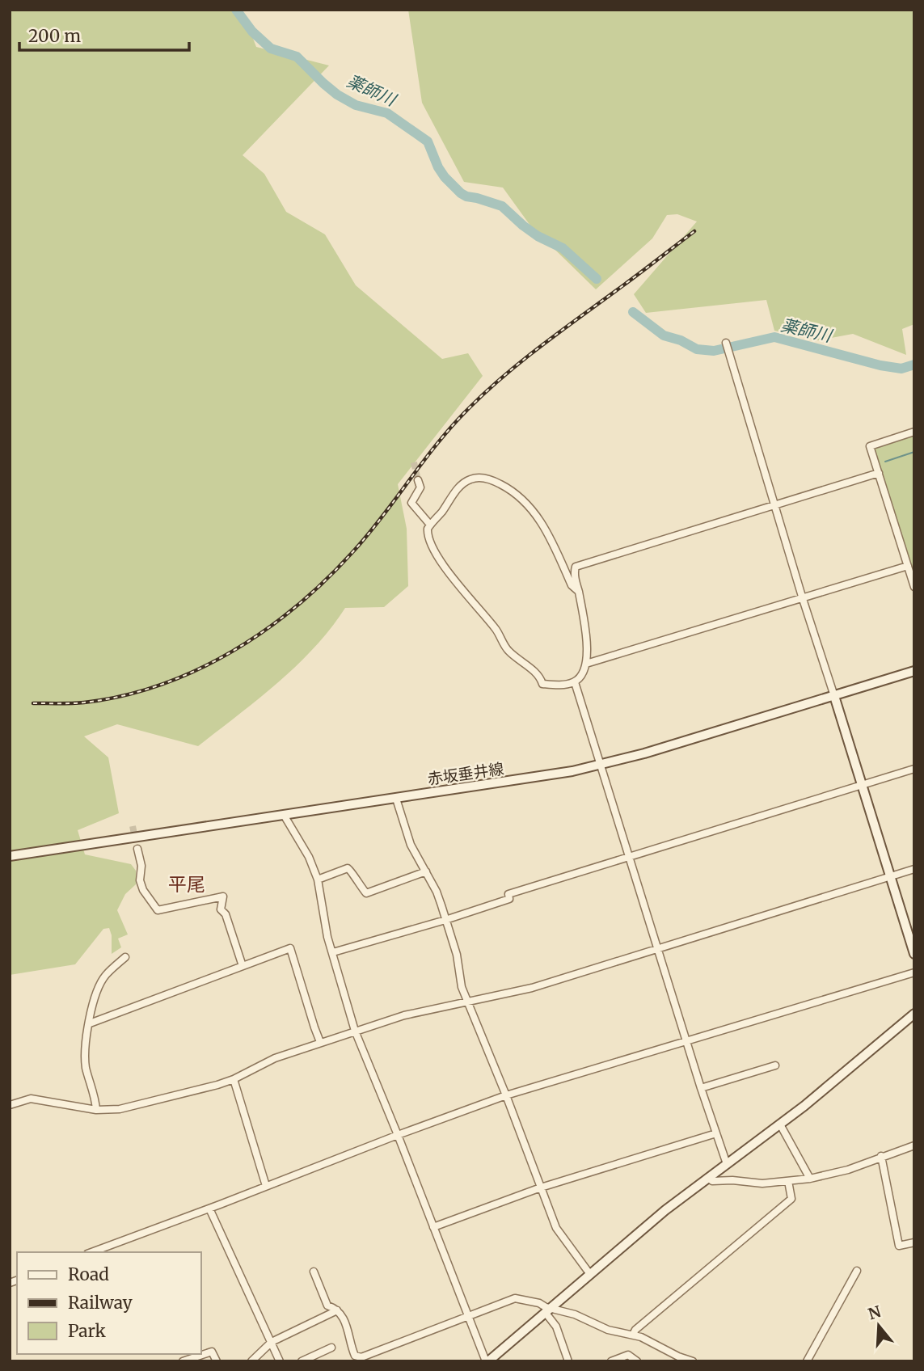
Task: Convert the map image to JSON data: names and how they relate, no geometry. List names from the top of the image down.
{
  "streets": {
    "main road": ["赤坂垂井線"]
  },
  "districts": ["平尾"],
  "water": ["薬師川"],
  "legend": ["Road", "Railway", "Park"],
  "scale_bar": "200 m",
  "north": "top"
}
